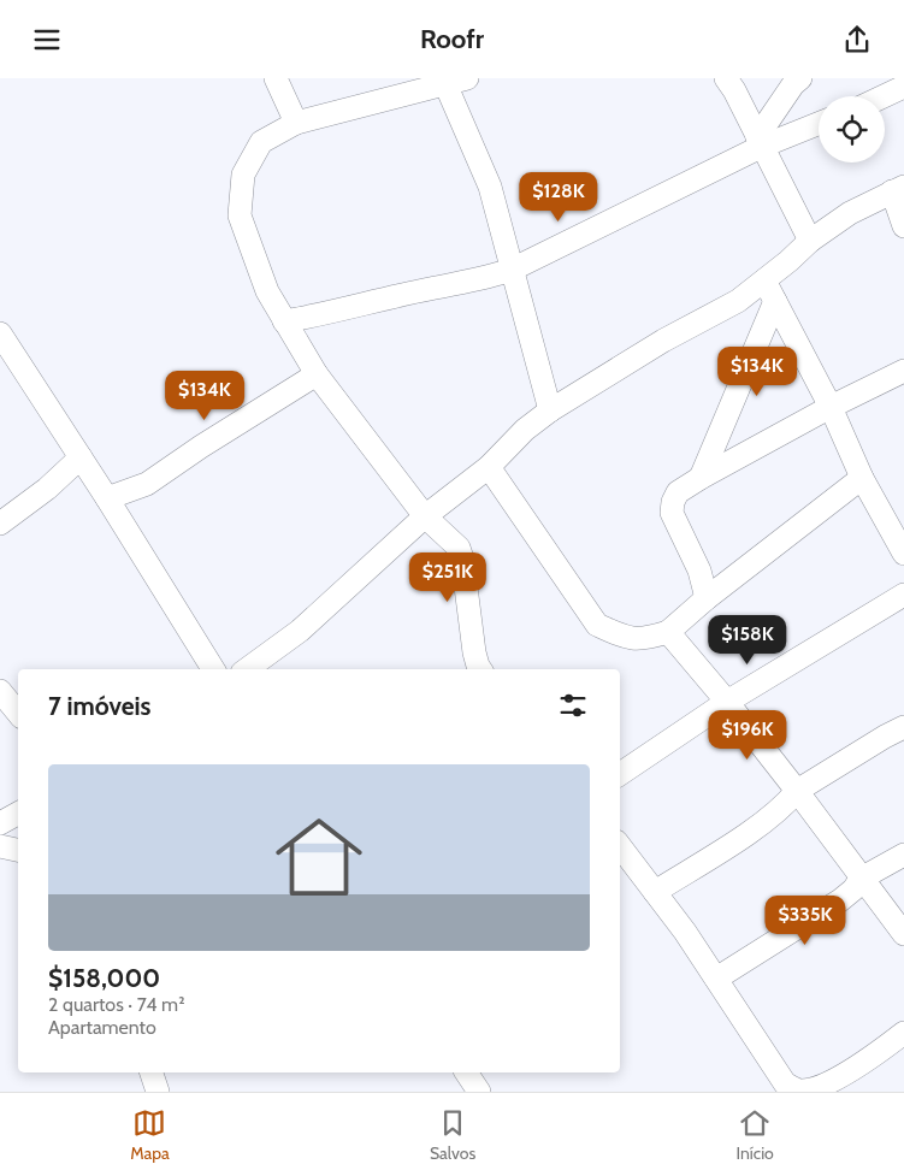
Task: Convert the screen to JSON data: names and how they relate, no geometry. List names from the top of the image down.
{
  "page": {
    "header": "Roofr",
    "price": [
      "$128K",
      "$134K",
      "$134K",
      "$251K",
      "$158K",
      "$196K",
      "$335K"
    ],
    "heading": "7 imóveis",
    "list": [
      {
        "name": "$158,000",
        "note": "2 quartos · 74 m² · Apartamento"
      }
    ],
    "tabs": ["Mapa", "Salvos", "Início"]
  }
}
